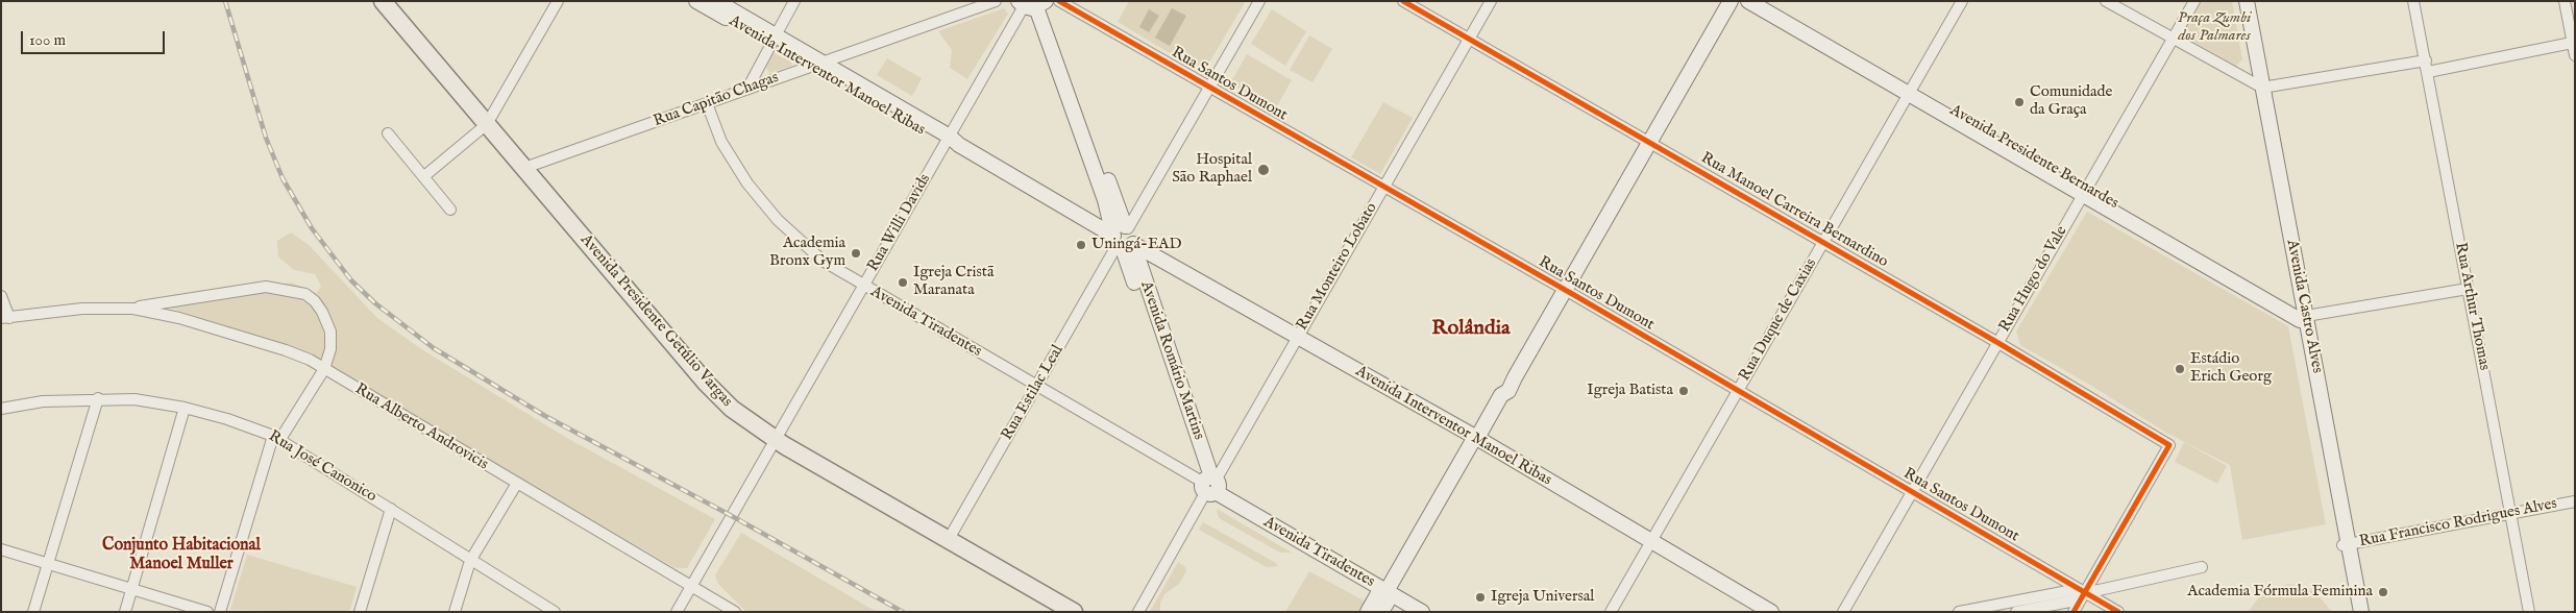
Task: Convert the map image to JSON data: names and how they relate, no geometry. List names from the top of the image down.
{
  "streets": {
    "main road": ["Avenida Presidente Getúlio Vargas"],
    "street": [
      "Avenida Interventor Manoel Ribas",
      "Rua Santos Dumont",
      "Rua Capitão Chagas",
      "Avenida Presidente Bernardes",
      "Rua Manoel Carreira Bernardino",
      "Rua Willi Davids",
      "Rua Monteiro Lobato",
      "Rua Hugo do Vale",
      "Avenida Castro Alves",
      "Rua Arthur Thomas",
      "Rua Duque de Caxias",
      "Avenida Tiradentes",
      "Avenida Romário Martins",
      "Rua Estilac Leal",
      "Rua Alberto Androvicis",
      "Rua José Canonico",
      "Rua Francisco Rodrigues Alves"
    ]
  },
  "crossings": [
    ["Avenida Interventor Manoel Ribas", "Rua Capitão Chagas"],
    ["Avenida Interventor Manoel Ribas", "Rua Willi Davids"],
    ["Avenida Interventor Manoel Ribas", "Rua Monteiro Lobato"],
    ["Avenida Interventor Manoel Ribas", "Rua Duque de Caxias"],
    ["Avenida Interventor Manoel Ribas", "Avenida Romário Martins"],
    ["Avenida Interventor Manoel Ribas", "Rua Estilac Leal"],
    ["Rua Santos Dumont", "Rua Manoel Carreira Bernardino"],
    ["Rua Santos Dumont", "Rua Willi Davids"],
    ["Rua Santos Dumont", "Rua Monteiro Lobato"],
    ["Rua Santos Dumont", "Rua Hugo do Vale"],
    ["Rua Santos Dumont", "Rua Duque de Caxias"],
    ["Rua Santos Dumont", "Avenida Romário Martins"],
    ["Rua Santos Dumont", "Rua Estilac Leal"],
    ["Rua Capitão Chagas", "Avenida Presidente Getúlio Vargas"],
    ["Rua Capitão Chagas", "Avenida Tiradentes"],
    ["Avenida Presidente Bernardes", "Rua Hugo do Vale"],
    ["Avenida Presidente Bernardes", "Avenida Castro Alves"],
    ["Avenida Presidente Bernardes", "Rua Duque de Caxias"],
    ["Rua Manoel Carreira Bernardino", "Rua Monteiro Lobato"],
    ["Rua Manoel Carreira Bernardino", "Rua Hugo do Vale"],
    ["Rua Manoel Carreira Bernardino", "Rua Duque de Caxias"],
    ["Rua Willi Davids", "Avenida Presidente Getúlio Vargas"],
    ["Rua Willi Davids", "Avenida Tiradentes"],
    ["Rua Willi Davids", "Avenida Romário Martins"],
    ["Rua Willi Davids", "Rua Alberto Androvicis"],
    ["Rua Monteiro Lobato", "Avenida Tiradentes"],
    ["Rua Monteiro Lobato", "Avenida Romário Martins"],
    ["Avenida Castro Alves", "Rua Francisco Rodrigues Alves"],
    ["Rua Arthur Thomas", "Rua Francisco Rodrigues Alves"],
    ["Avenida Presidente Getúlio Vargas", "Rua Estilac Leal"],
    ["Avenida Tiradentes", "Avenida Romário Martins"],
    ["Avenida Tiradentes", "Rua Estilac Leal"],
    ["Avenida Romário Martins", "Rua Estilac Leal"],
    ["Rua Alberto Androvicis", "Rua José Canonico"]
  ],
  "districts": ["Rolândia", "Conjunto Habitacional Manoel Muller"],
  "parks": ["Praça Zumbi dos Palmares"],
  "places": [
    "Comunidade da Graça",
    "Hospital São Raphael",
    "Uningá-EAD",
    "Academia Bronx Gym",
    "Igreja Cristã Maranata",
    "Estádio Erich Georg",
    "Igreja Batista",
    "Academia Fórmula Feminina",
    "Igreja Universal"
  ],
  "scale_bar": "100 m"
}
